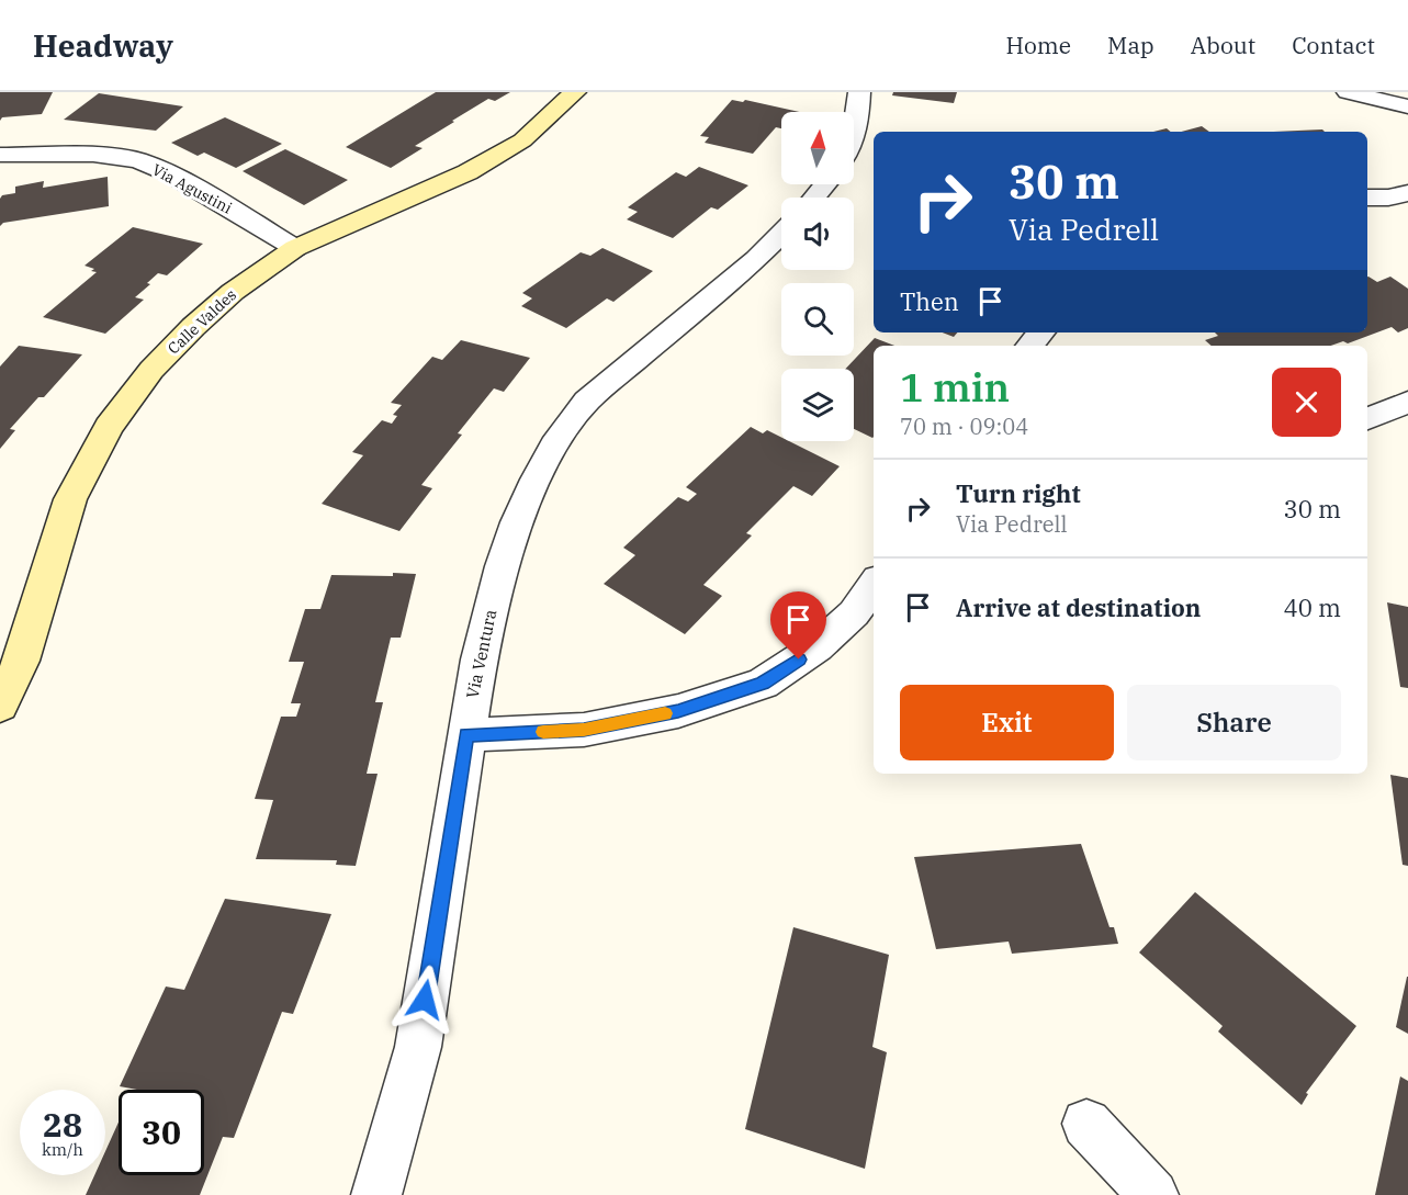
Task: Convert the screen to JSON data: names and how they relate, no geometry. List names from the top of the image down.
{
  "streets": {
    "street": ["Via Agustini", "Calle Valdes", "Via Ventura"]
  },
  "crossings": [
    ["Via Agustini", "Calle Valdes"]
  ],
  "north": "top",
  "page": {
    "header": "Headway",
    "nav": [
      "Home",
      "Map",
      "About",
      "Contact"
    ],
    "turn": ["30 m", "Via Pedrell"],
    "then": "Then",
    "heading": ["1 min", "70 m · 09:04"],
    "list": [
      {
        "name": "Turn right",
        "note": "Via Pedrell",
        "value": "30 m"
      },
      {
        "name": "Arrive at destination",
        "value": "40 m"
      }
    ],
    "buttons": ["Exit", "Share"],
    "speed": "28 km/h",
    "limit": "30"
  }
}
